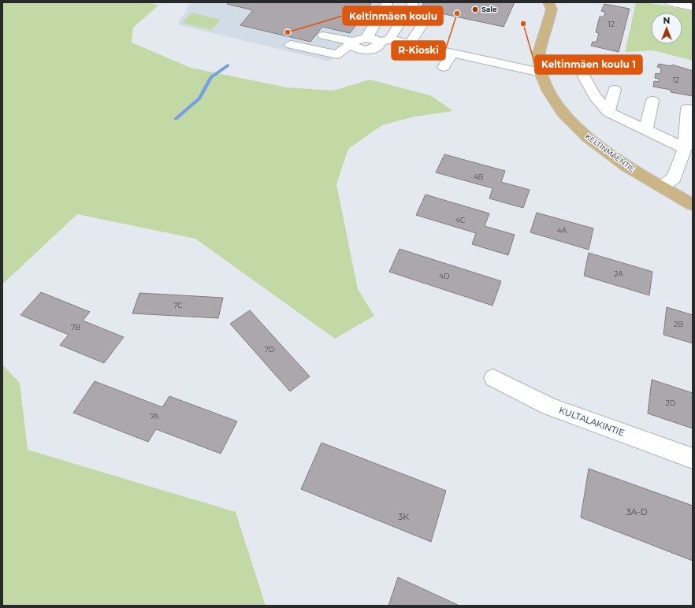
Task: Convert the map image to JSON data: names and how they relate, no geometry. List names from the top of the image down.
{
  "streets": {
    "main road": ["KELTINMÄENTIE"],
    "street": ["KULTALAKINTIE"]
  },
  "places": [
    "Sale",
    "R-Kioski",
    "Keltinmäen koulu 1",
    "Keltinmäen koulu"
  ],
  "house_numbers": [
    "12",
    "12",
    "4B",
    "4C",
    "4A",
    "2A",
    "4D",
    "7C",
    "2B",
    "7B",
    "7D",
    "2D",
    "7A",
    "3A-D",
    "3K"
  ],
  "north": "top"
}
